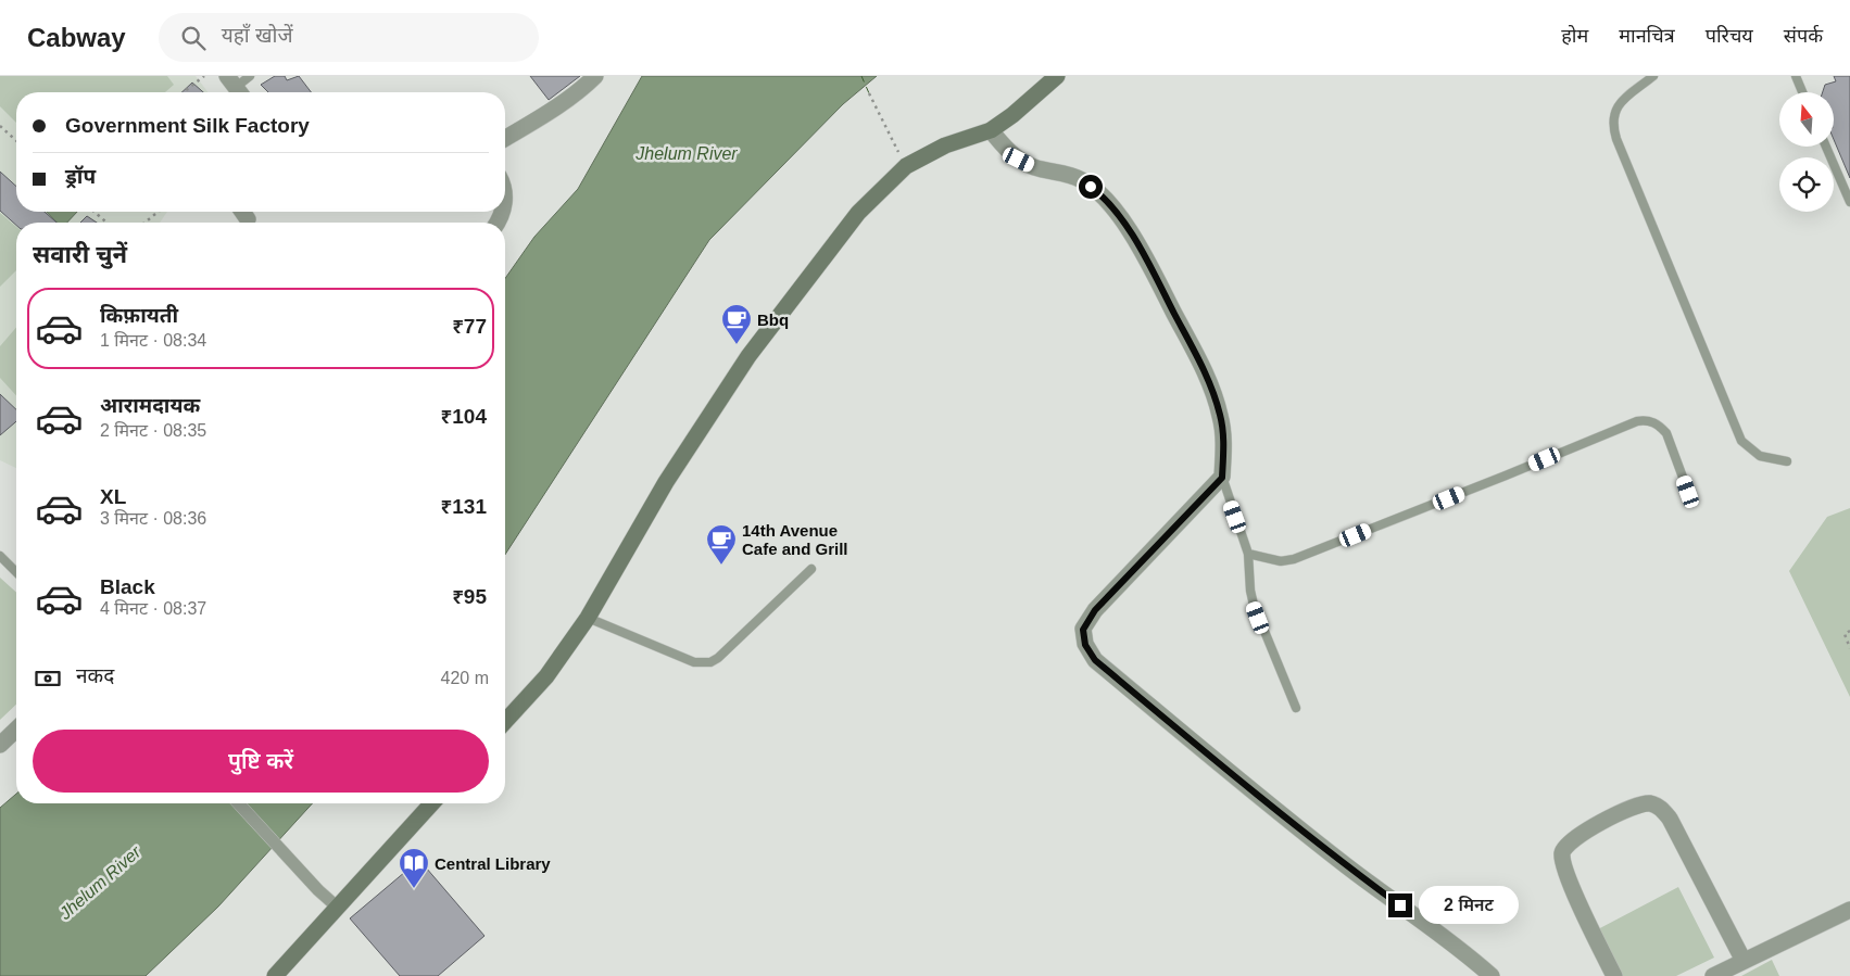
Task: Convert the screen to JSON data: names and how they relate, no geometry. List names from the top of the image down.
{
  "water": ["Jhelum River"],
  "places": {
    "cafe": ["Bbq", "14th Avenue Cafe and Grill"],
    "library": ["Central Library"]
  },
  "north": "top",
  "page": {
    "header": "Cabway",
    "search": "यहाँ खोजें",
    "nav": [
      "होम",
      "मानचित्र",
      "परिचय",
      "संपर्क"
    ],
    "banner": ["Government Silk Factory", "ड्रॉप"],
    "heading": "सवारी चुनें",
    "list": [
      {
        "name": "किफ़ायती",
        "note": "1 मिनट · 08:34",
        "value": "₹77"
      },
      {
        "name": "आरामदायक",
        "note": "2 मिनट · 08:35",
        "value": "₹104"
      },
      {
        "name": "XL",
        "note": "3 मिनट · 08:36",
        "value": "₹131"
      },
      {
        "name": "Black",
        "note": "4 मिनट · 08:37",
        "value": "₹95"
      }
    ],
    "pay": ["नकद", "420 m"],
    "buttons": "पुष्टि करें",
    "bubble": "2 मिनट"
  }
}
